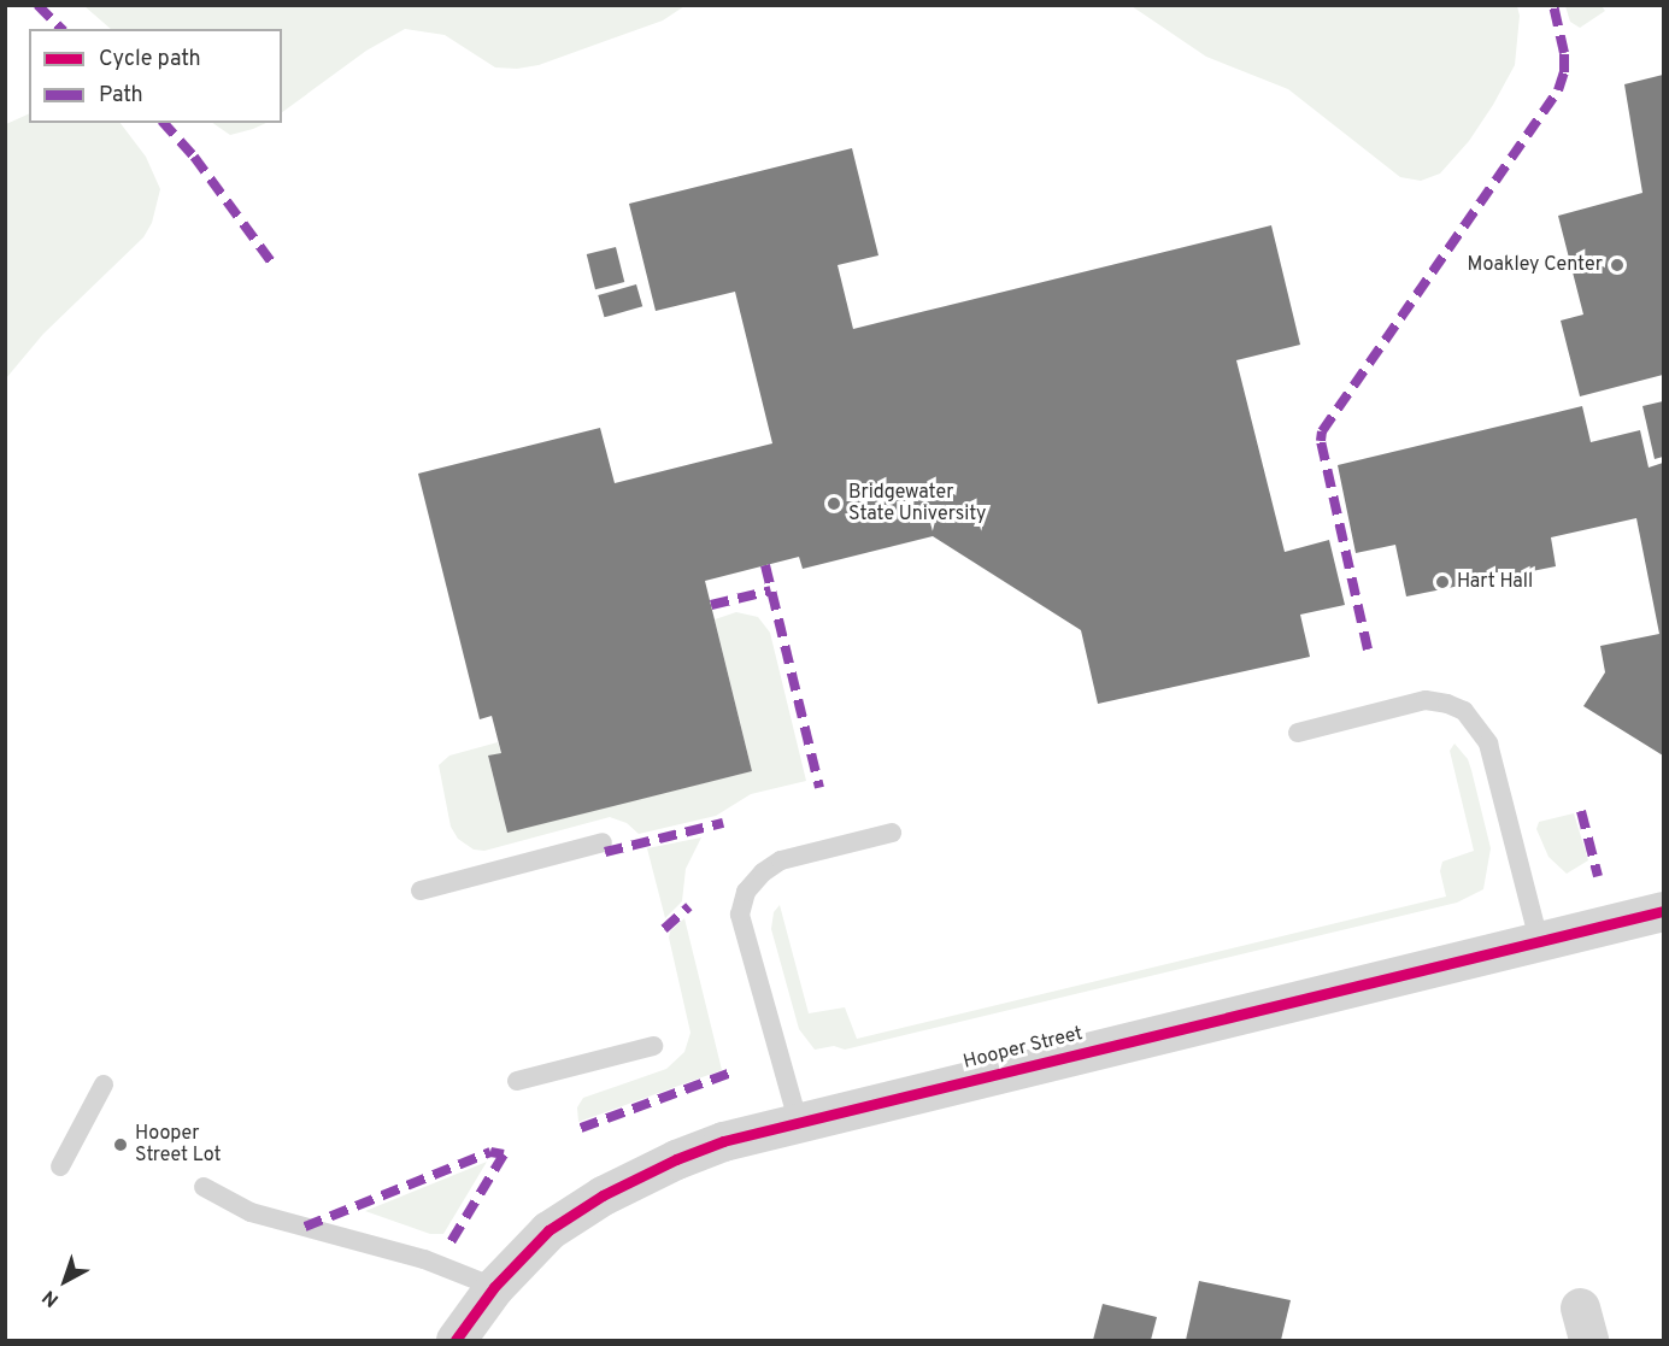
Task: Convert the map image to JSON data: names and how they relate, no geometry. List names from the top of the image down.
{
  "streets": {
    "street": ["Hooper Street"]
  },
  "places": [
    "Moakley Center",
    "Bridgewater State University",
    "Hart Hall",
    "Hooper Street Lot"
  ],
  "legend": ["Cycle path", "Path"],
  "north": "bottom left"
}
